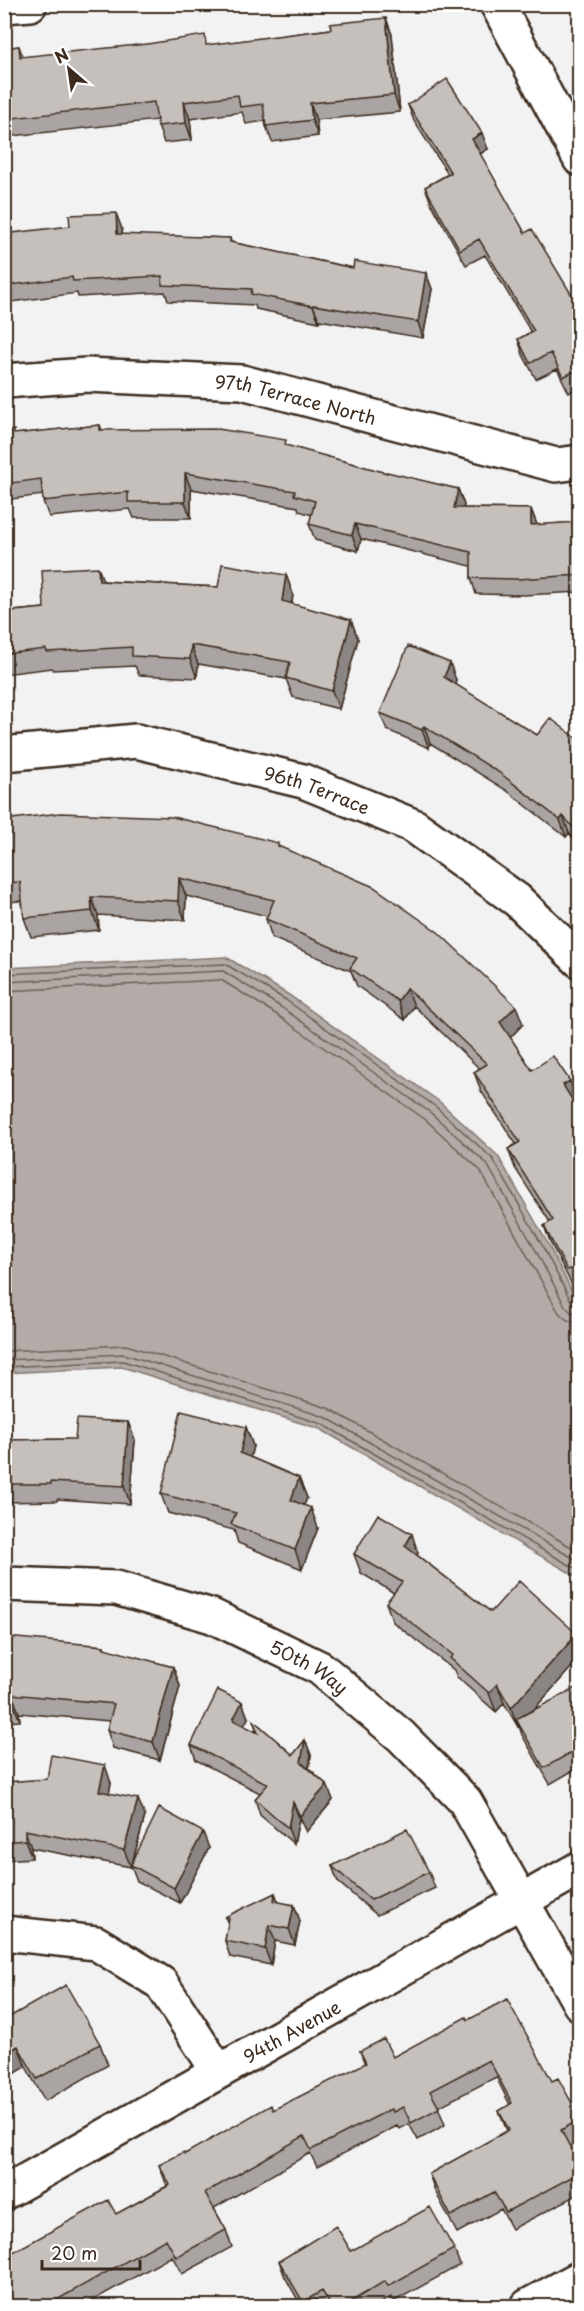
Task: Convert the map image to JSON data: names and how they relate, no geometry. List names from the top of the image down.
{
  "streets": {
    "street": [
      "97th Terrace North",
      "96th Terrace",
      "50th Way",
      "94th Avenue"
    ]
  },
  "crossings": [
    ["50th Way", "94th Avenue"]
  ],
  "scale_bar": "20 m",
  "north": "top left"
}
